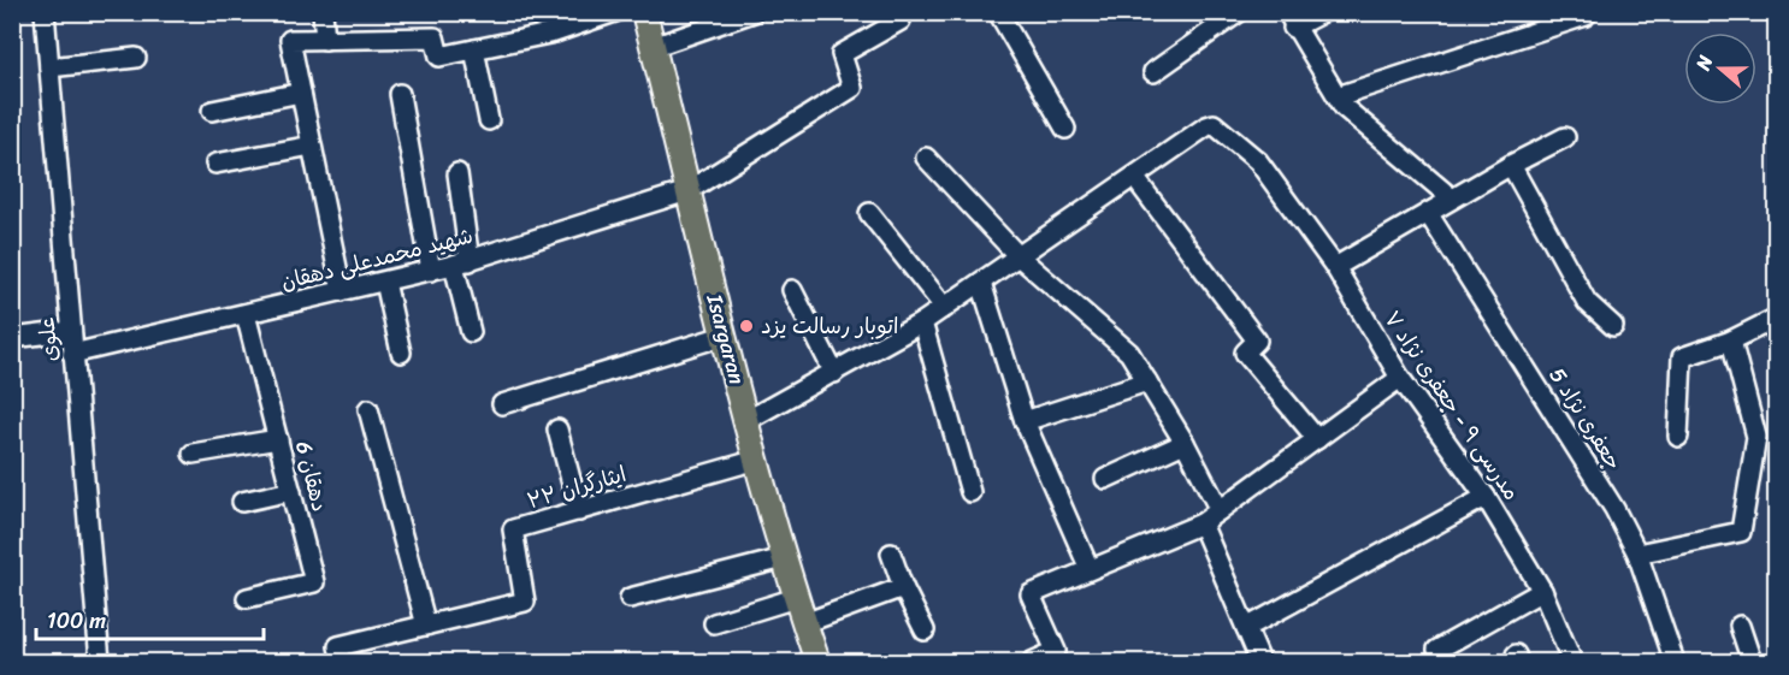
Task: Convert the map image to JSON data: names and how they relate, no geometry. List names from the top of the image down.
{
  "streets": {
    "main road": ["Isargaran"],
    "street": [
      "شهید محمدعلی دهقان",
      "علوی",
      "مدرسی ۹ - جعفری نژاد ۷",
      "جعفری نژاد 5",
      "دهقان 6",
      "ایثارگران ۲۲"
    ]
  },
  "crossings": [
    ["شهید محمدعلی دهقان", "علوی"],
    ["شهید محمدعلی دهقان", "Isargaran"],
    ["شهید محمدعلی دهقان", "دهقان 6"],
    ["Isargaran", "ایثارگران ۲۲"]
  ],
  "places": ["اتوبار رسالت یزد"],
  "scale_bar": "100 m",
  "north": "left"
}
